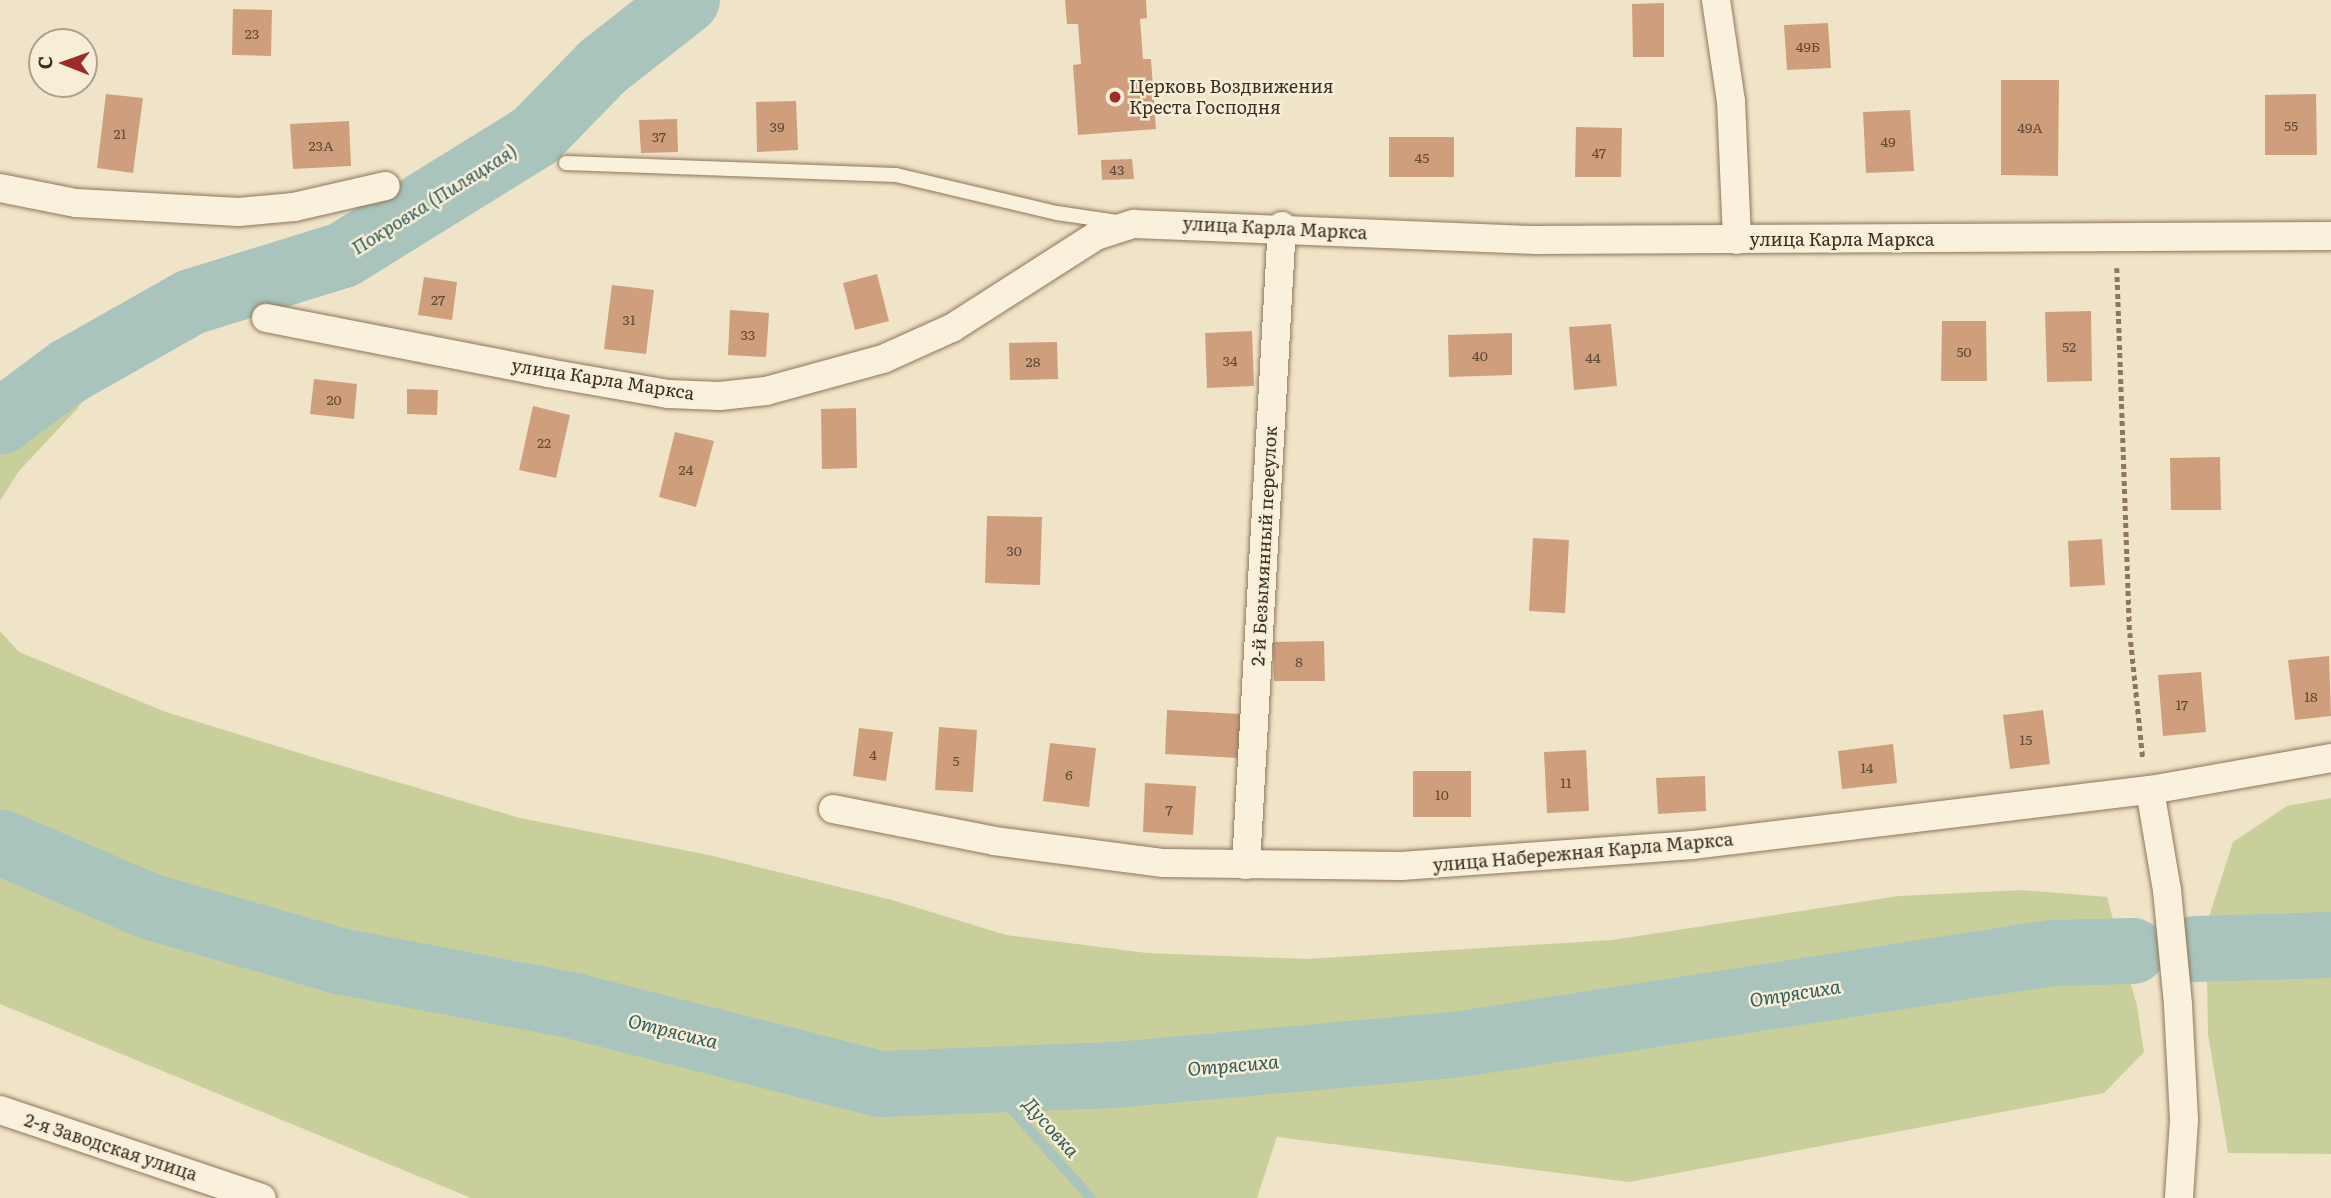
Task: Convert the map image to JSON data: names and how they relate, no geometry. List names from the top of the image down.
{
  "streets": {
    "street": [
      "улица Карла Маркса",
      "2-й Безымянный переулок",
      "улица Набережная Карла Маркса",
      "2-я Заводская улица"
    ]
  },
  "crossings": [
    ["улица Карла Маркса", "2-й Безымянный переулок"],
    ["2-й Безымянный переулок", "улица Набережная Карла Маркса"]
  ],
  "water": ["Покровка (Пиляцкая)", "Отрясиха", "Дусовка"],
  "places": ["Церковь Воздвижения Креста Господня"],
  "house_numbers": [
    "23",
    "49Б",
    "55",
    "39",
    "49А",
    "21",
    "37",
    "49",
    "23А",
    "47",
    "45",
    "43",
    "27",
    "31",
    "33",
    "52",
    "50",
    "40",
    "44",
    "34",
    "28",
    "20",
    "22",
    "24",
    "30",
    "8",
    "18",
    "17",
    "15",
    "4",
    "5",
    "14",
    "6",
    "11",
    "10",
    "7"
  ],
  "north": "left"
}
